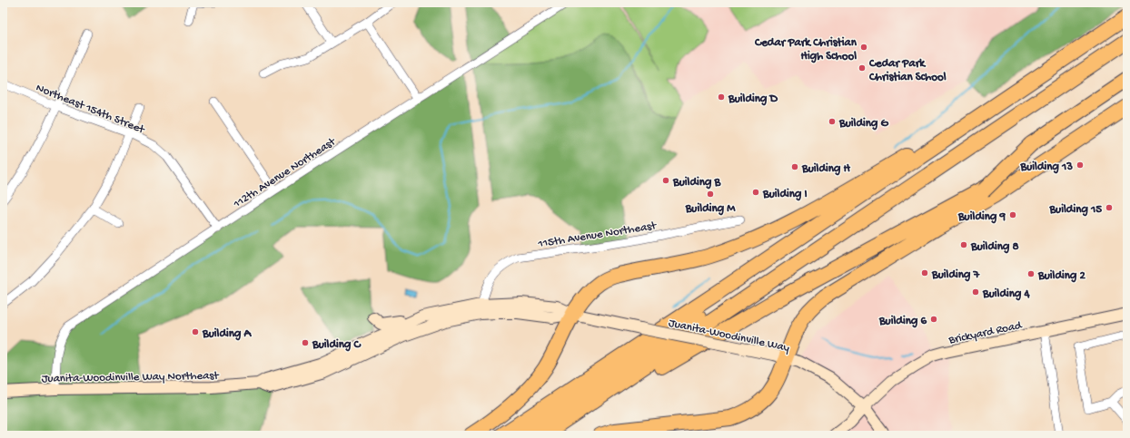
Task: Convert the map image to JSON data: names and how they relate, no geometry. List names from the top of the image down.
{
  "streets": {
    "main road": ["Brickyard Road", "Juanita-Woodinville Way", "Juanita-Woodinville Way Northeast"],
    "street": ["Northeast 154th Street", "112th Avenue Northeast", "115th Avenue Northeast"]
  },
  "crossings": [
    ["Northeast 154th Street", "112th Avenue Northeast"],
    ["112th Avenue Northeast", "Juanita-Woodinville Way Northeast"],
    ["115th Avenue Northeast", "Juanita-Woodinville Way Northeast"],
    ["Brickyard Road", "Juanita-Woodinville Way"],
    ["Juanita-Woodinville Way", "Juanita-Woodinville Way Northeast"]
  ],
  "places": [
    "Cedar Park Christian High School",
    "Cedar Park Christian School",
    "Building D",
    "Building G",
    "Building 13",
    "Building H",
    "Building B",
    "Building I",
    "Building M",
    "Building 15",
    "Building 9",
    "Building 8",
    "Building 7",
    "Building 2",
    "Building 4",
    "Building 6",
    "Building A",
    "Building C"
  ]
}
